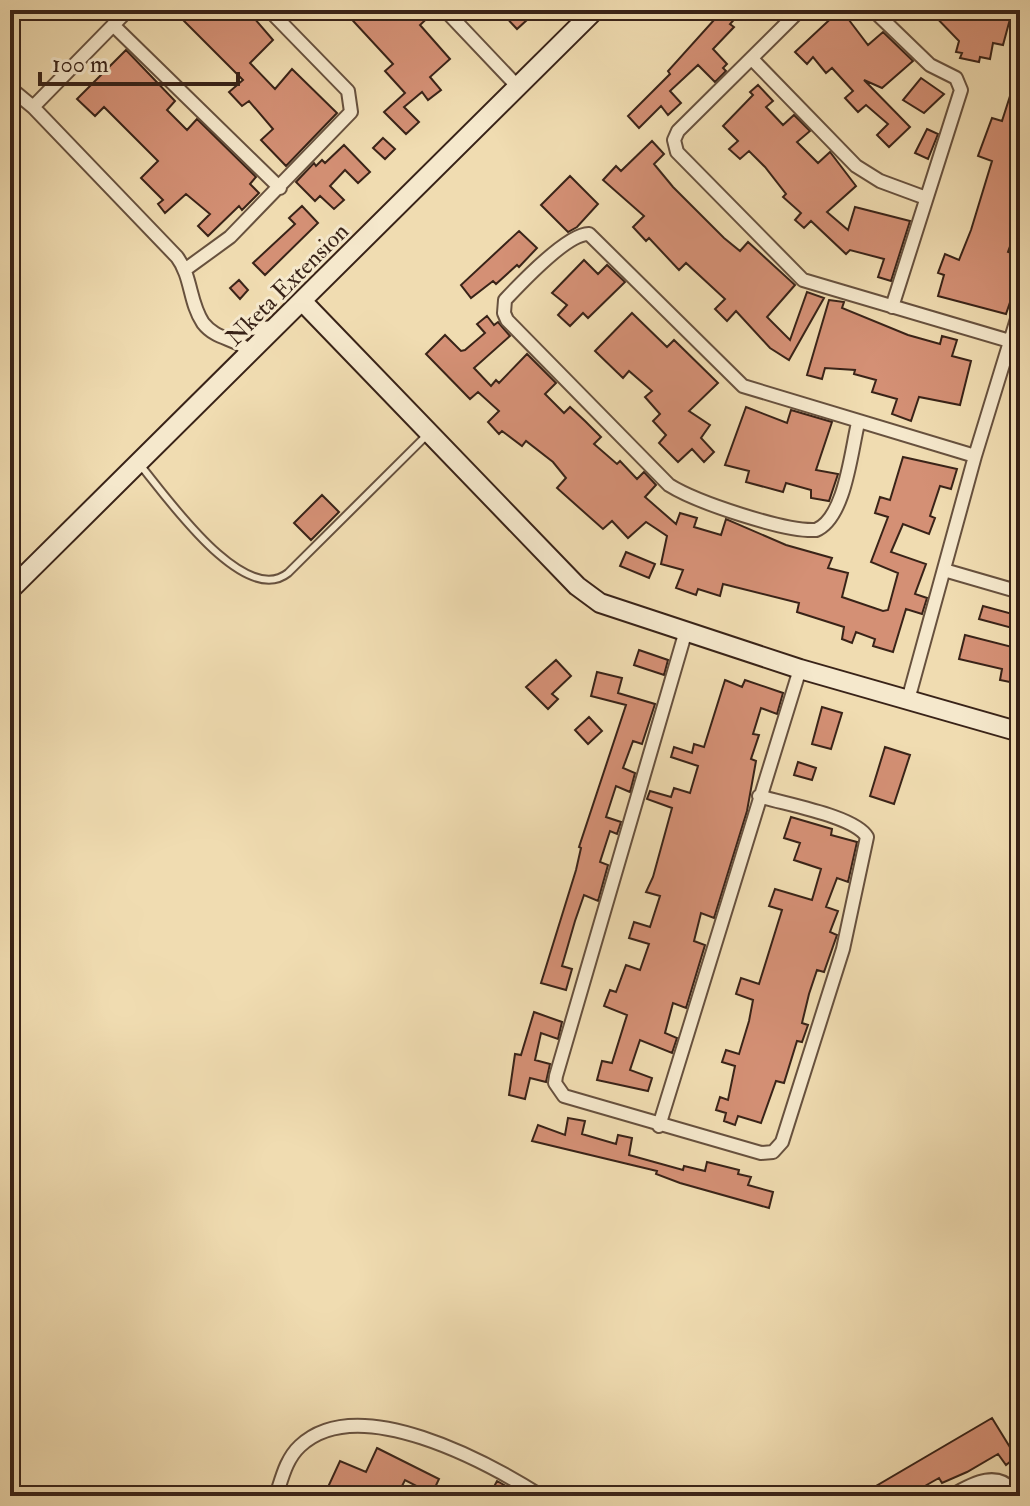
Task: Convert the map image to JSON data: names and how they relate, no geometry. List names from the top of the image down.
{
  "streets": {
    "street": ["Nketa Extension"]
  },
  "scale_bar": "100 m"
}
